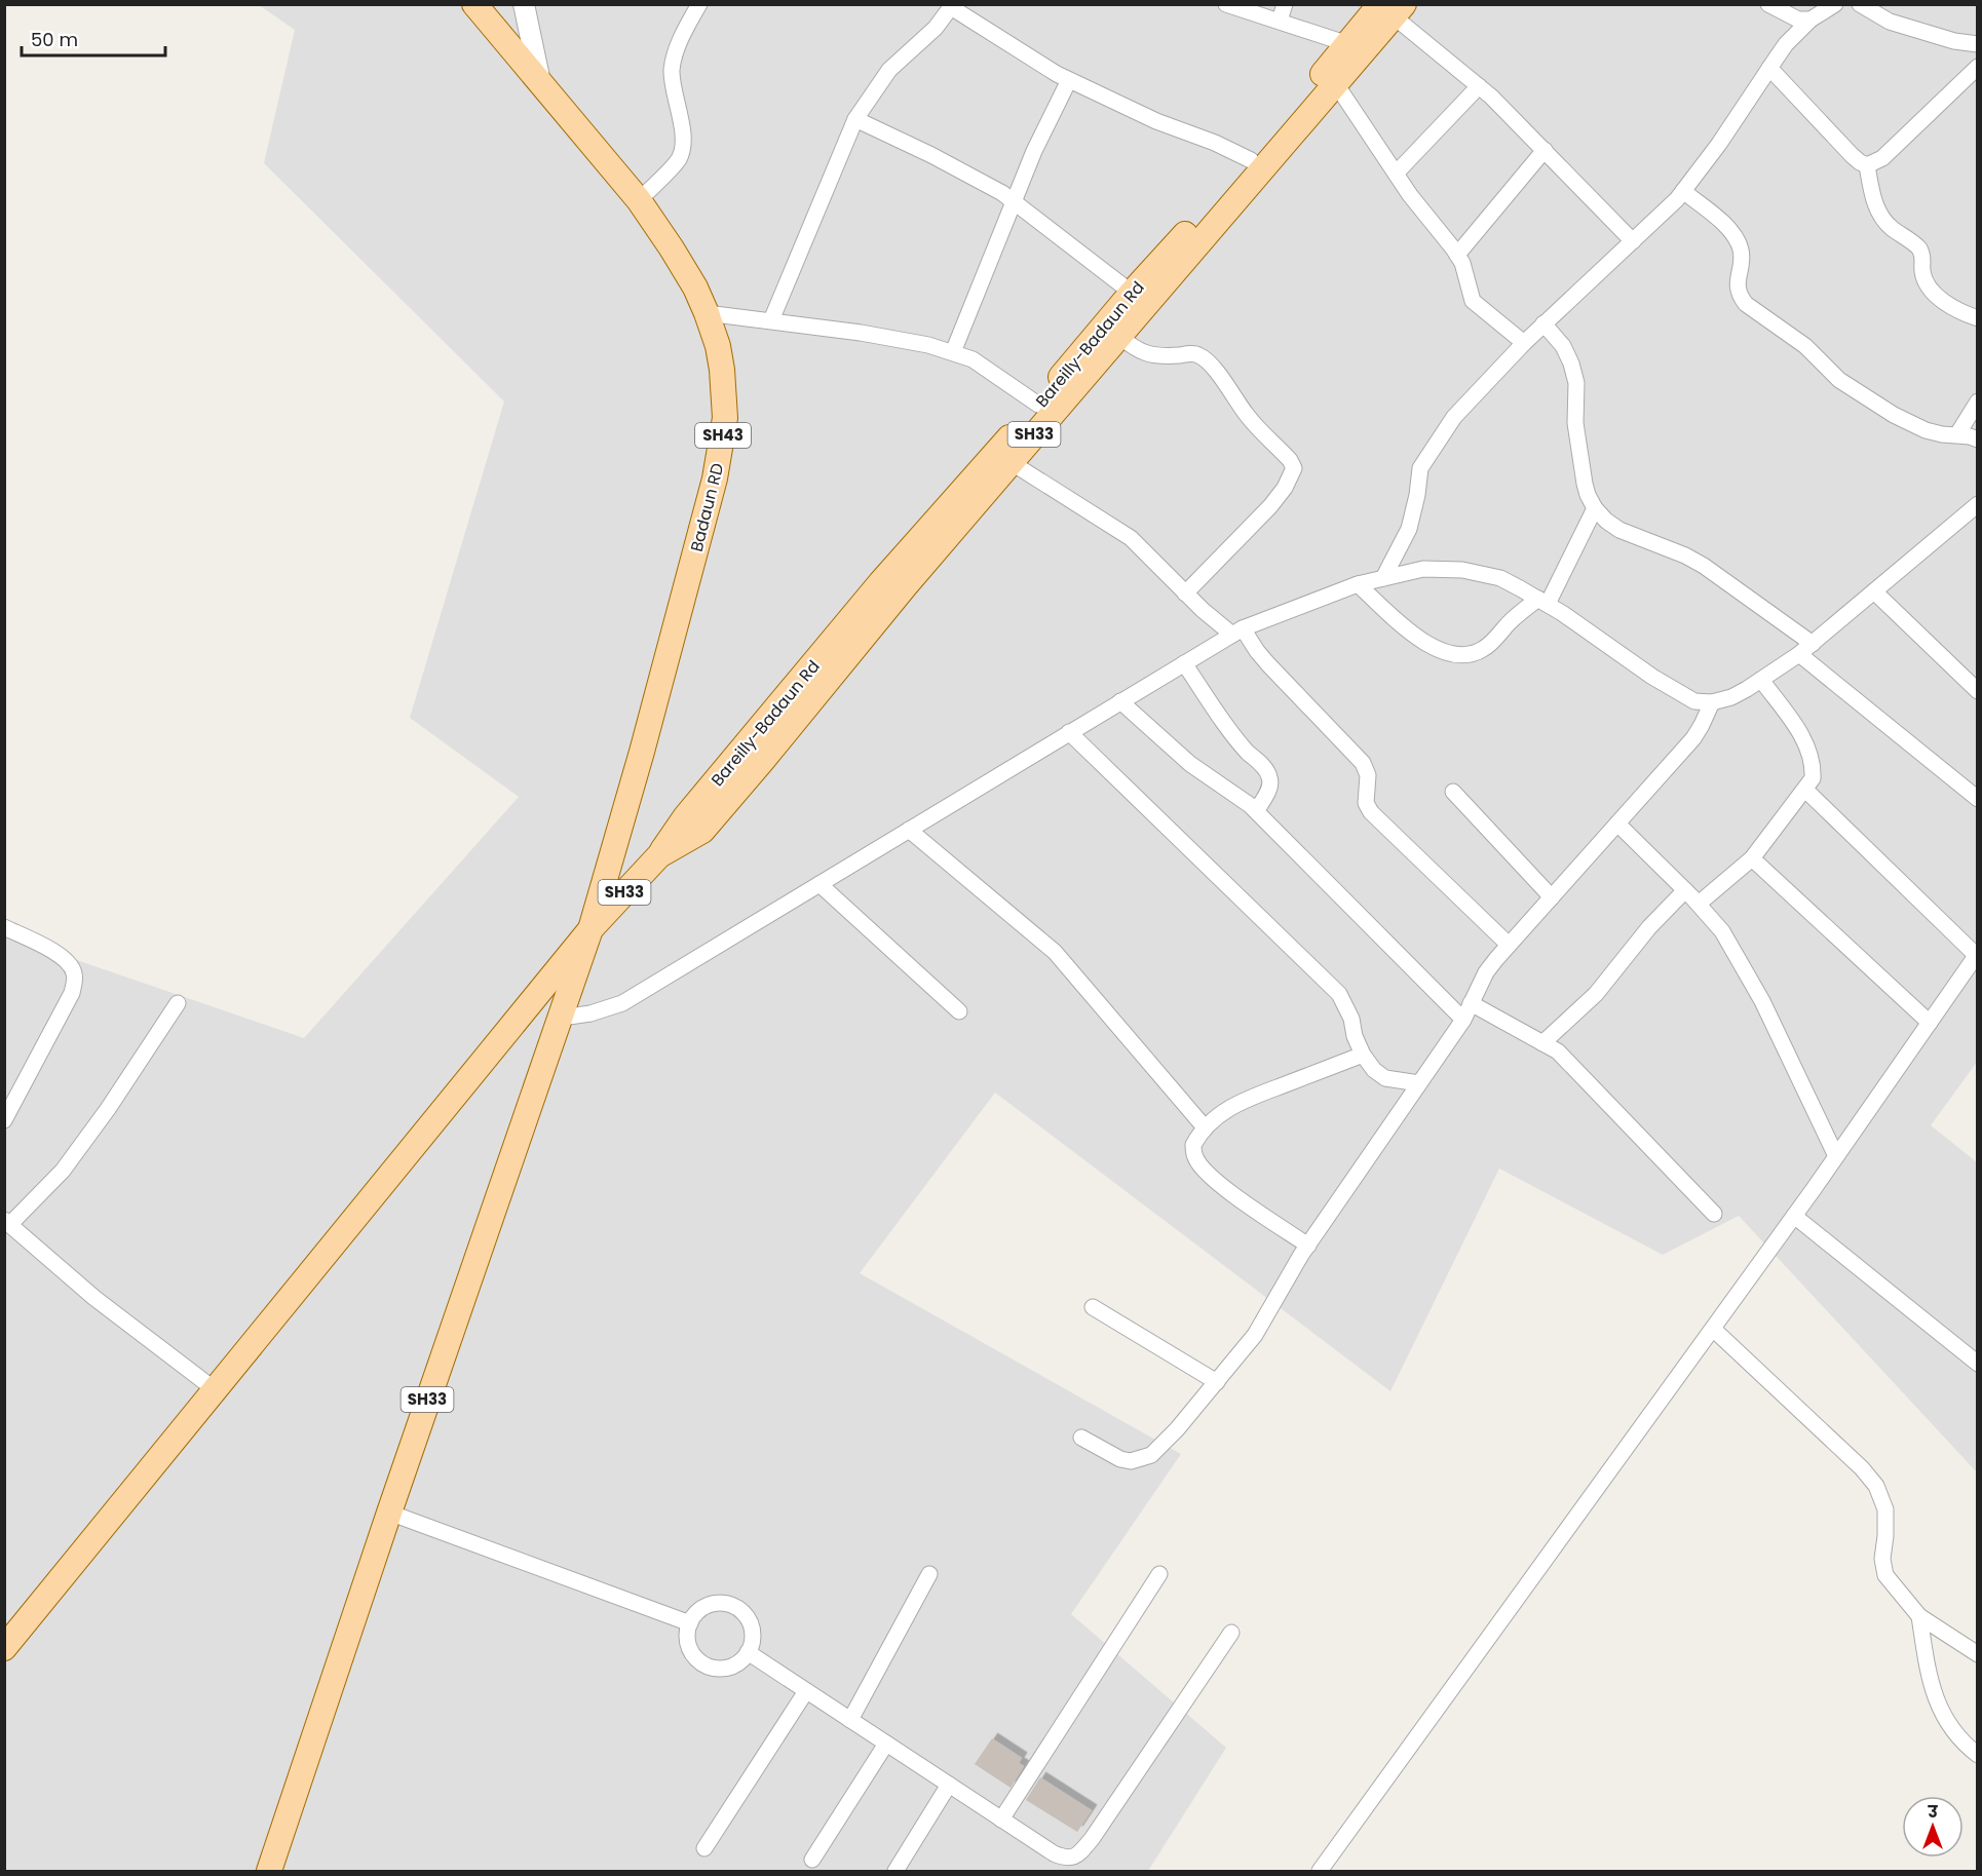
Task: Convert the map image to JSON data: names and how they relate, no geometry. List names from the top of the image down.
{
  "streets": {
    "main road": [
      "Bareilly-Badaun Rd",
      "SH33",
      "SH43",
      "Badaun RD"
    ]
  },
  "crossings": [
    ["Bareilly-Badaun Rd", "SH33"],
    ["SH33", "Badaun RD"]
  ],
  "scale_bar": "50 m",
  "north": "top"
}
